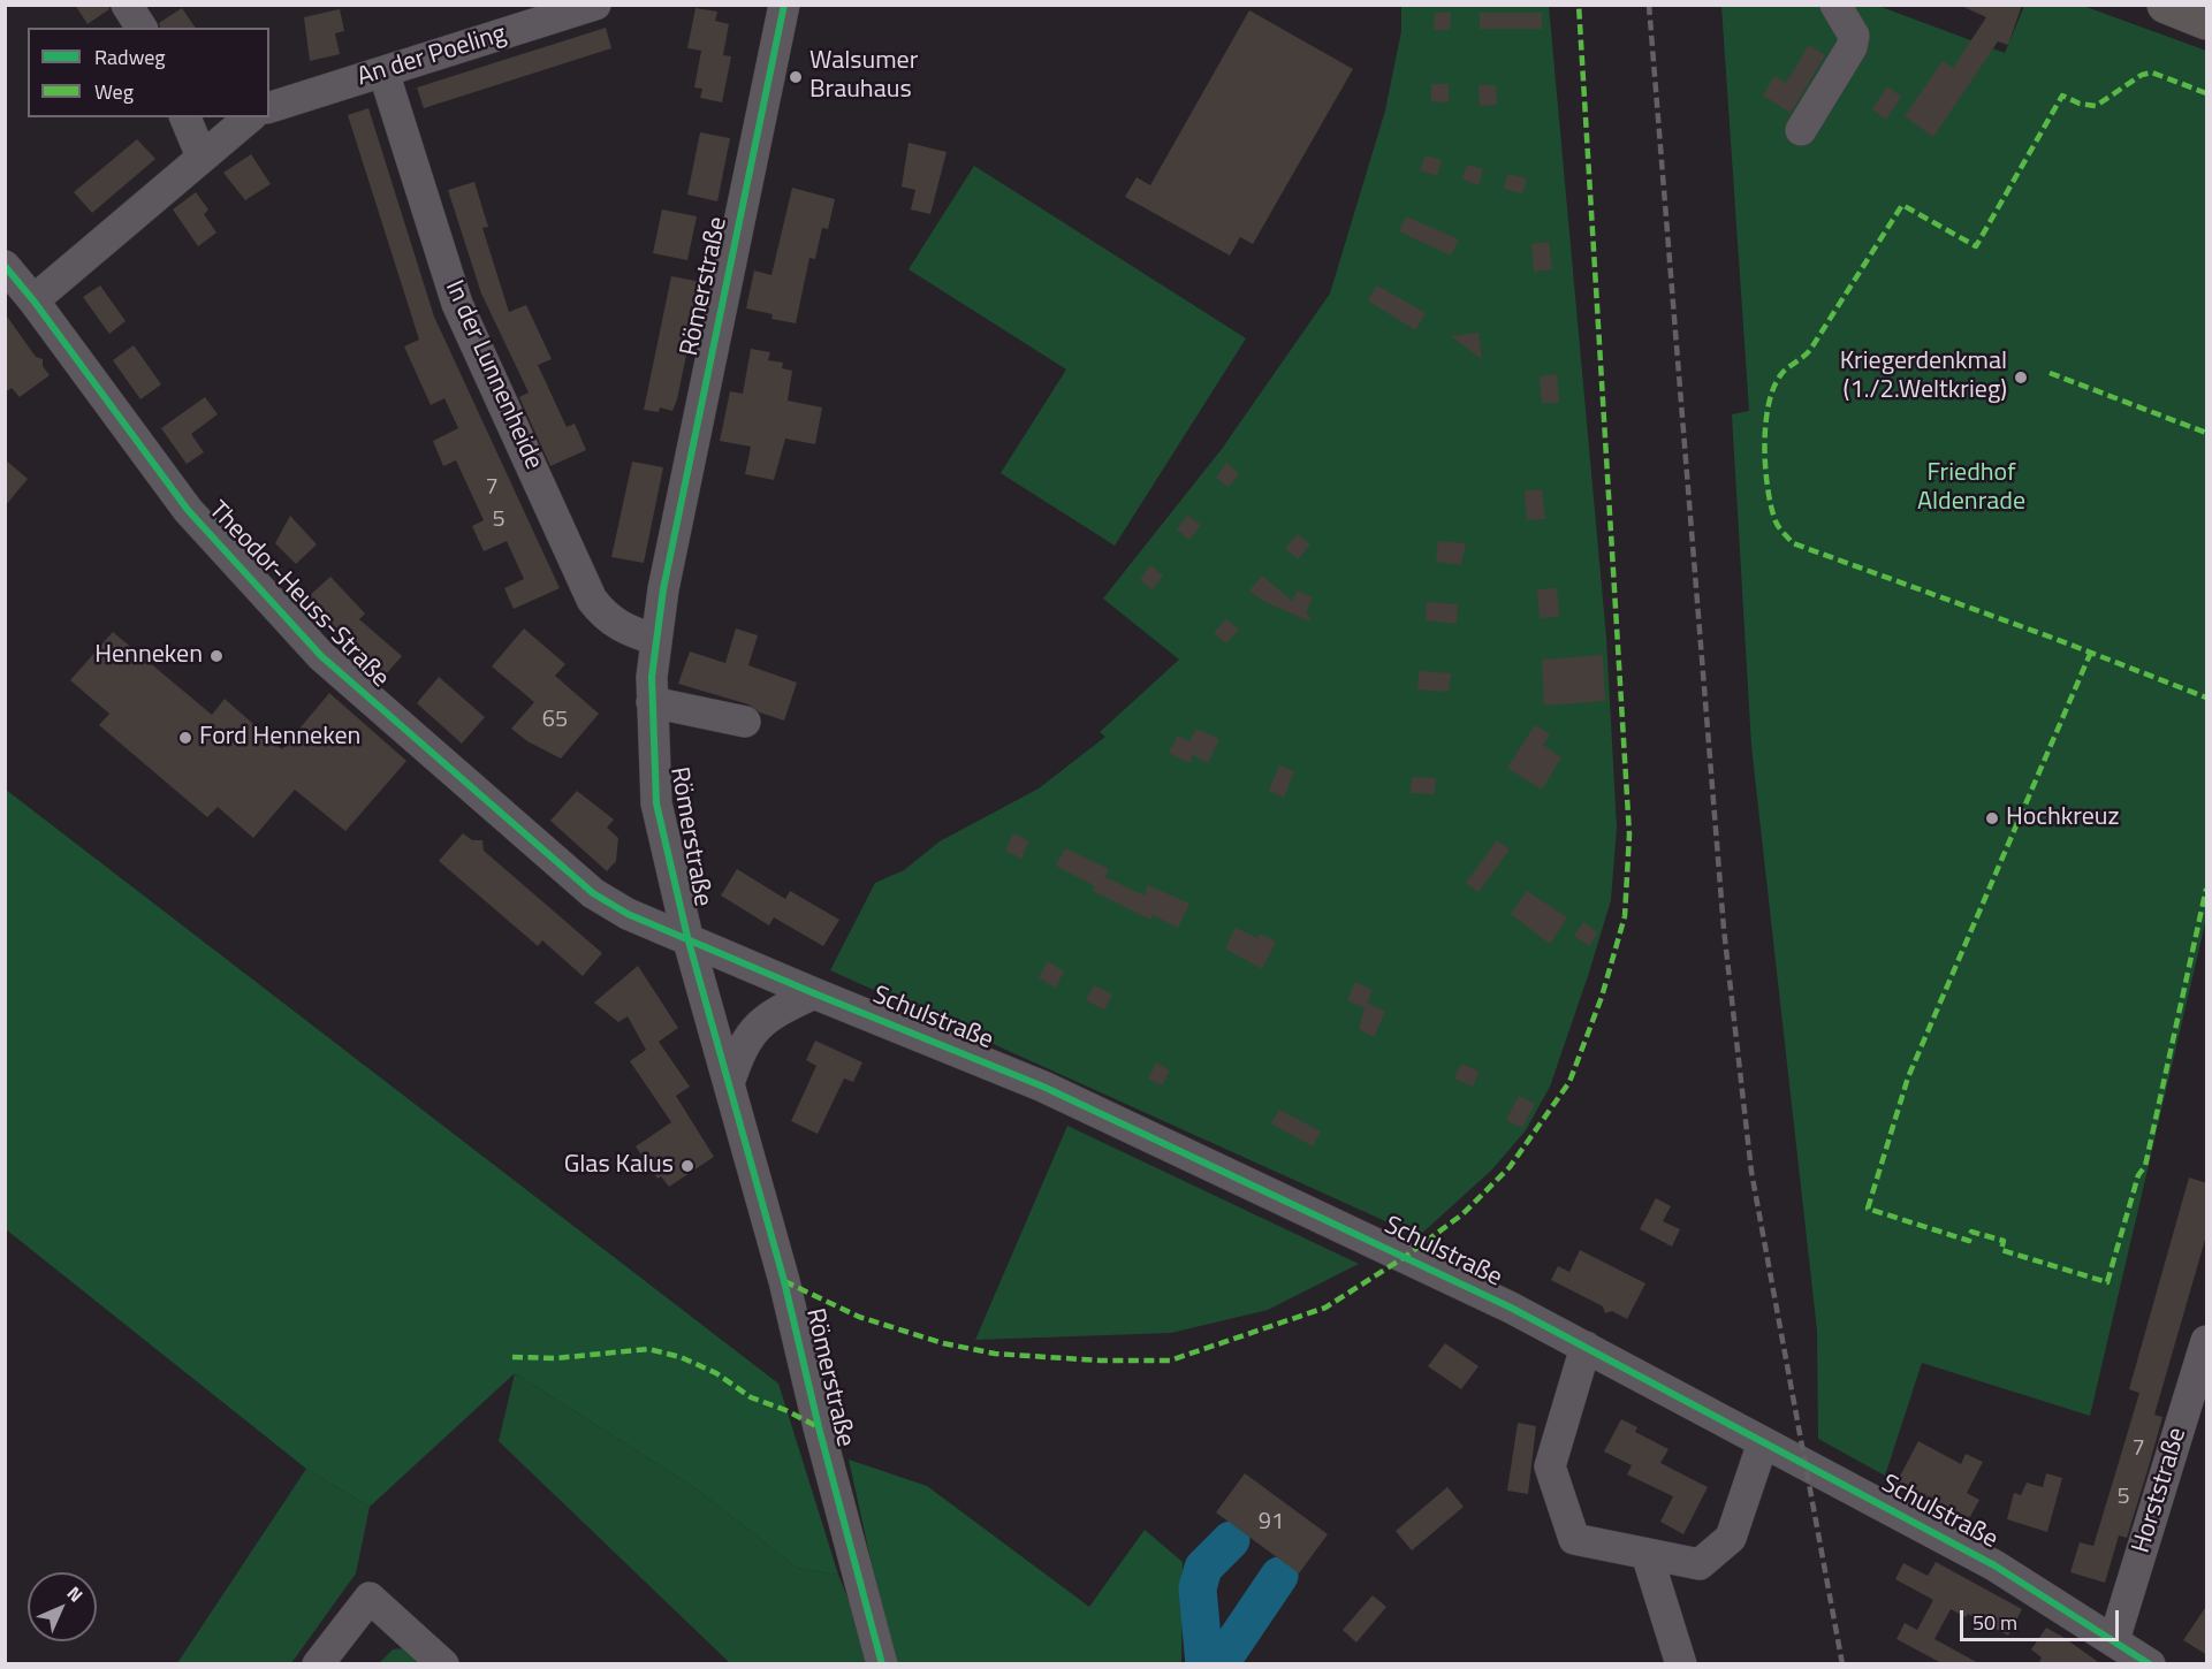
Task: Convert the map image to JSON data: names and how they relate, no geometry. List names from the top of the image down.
{
  "streets": {
    "street": [
      "An der Poeling",
      "Römerstraße",
      "In der Lunnenheide",
      "Theodor-Heuss-Straße",
      "Schulstraße",
      "Horststraße"
    ]
  },
  "crossings": [
    ["An der Poeling", "In der Lunnenheide"],
    ["Römerstraße", "In der Lunnenheide"],
    ["Römerstraße", "Theodor-Heuss-Straße"],
    ["Römerstraße", "Schulstraße"],
    ["Theodor-Heuss-Straße", "Schulstraße"],
    ["Schulstraße", "Horststraße"]
  ],
  "parks": ["Friedhof Aldenrade"],
  "places": [
    "Walsumer Brauhaus",
    "Kriegerdenkmal (1./2.Weltkrieg)",
    "Henneken",
    "Ford Henneken",
    "Hochkreuz",
    "Glas Kalus"
  ],
  "house_numbers": [
    "7",
    "5",
    "65",
    "7",
    "5",
    "91"
  ],
  "legend": ["Radweg", "Weg"],
  "scale_bar": "50 m",
  "north": "top right"
}
